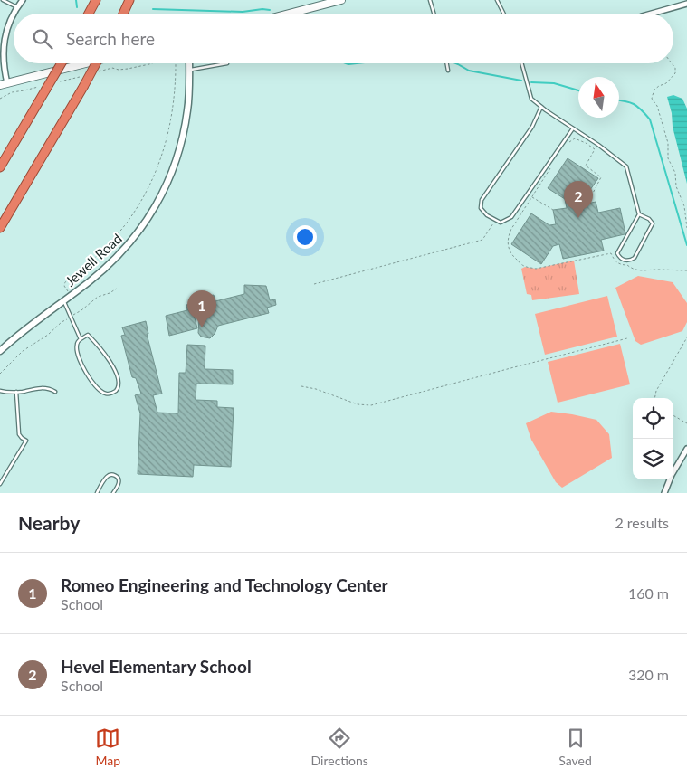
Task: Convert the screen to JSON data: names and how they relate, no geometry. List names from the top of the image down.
{
  "streets": {
    "street": ["Jewell Road"]
  },
  "north": "top",
  "page": {
    "search": "Search here",
    "pins": ["2", "1"],
    "heading": ["Nearby", "2 results"],
    "list": [
      {
        "mark": "1",
        "name": "Romeo Engineering and Technology Center",
        "note": "School",
        "value": "160 m"
      },
      {
        "mark": "2",
        "name": "Hevel Elementary School",
        "note": "School",
        "value": "320 m"
      }
    ],
    "nav": ["Map", "Directions", "Saved"]
  }
}
